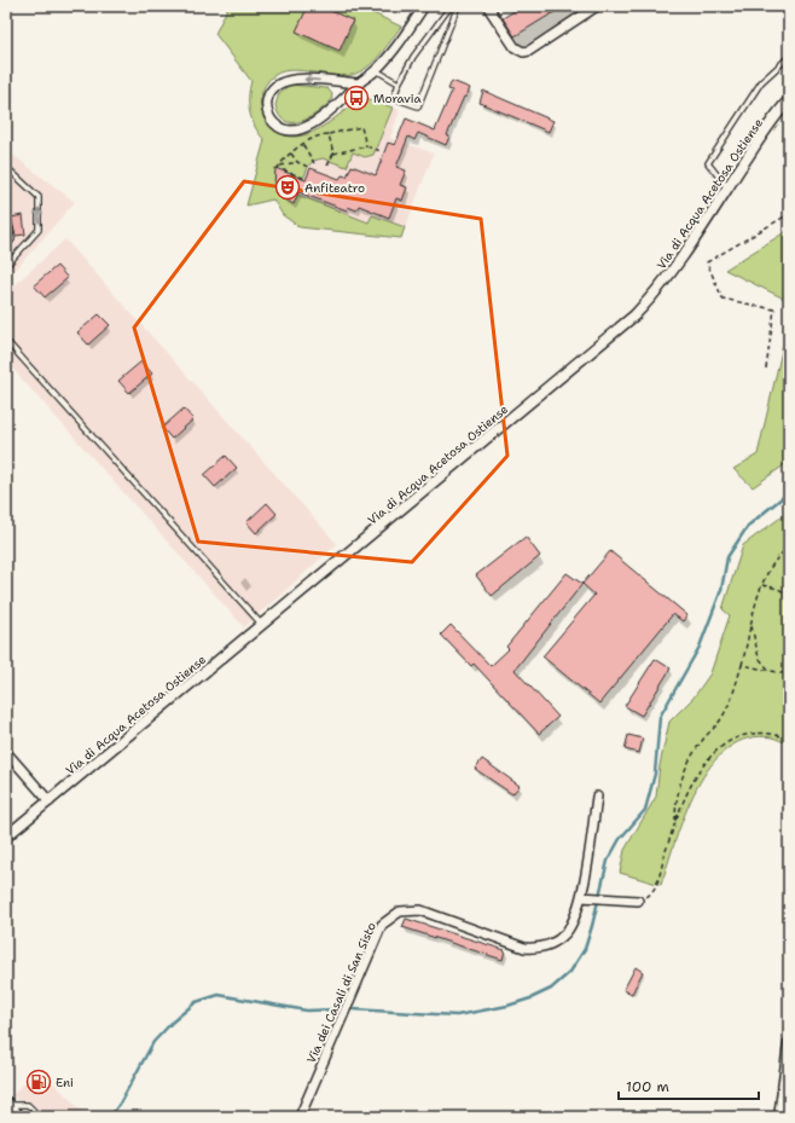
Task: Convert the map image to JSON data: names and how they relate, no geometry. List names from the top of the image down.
{
  "streets": {
    "street": ["Via di Acqua Acetosa Ostiense", "Via dei Casali di San Sisto"]
  },
  "places": {
    "bus stop": ["Moravia"],
    "theatre": ["Anfiteatro"],
    "fuel station": ["Eni"]
  },
  "scale_bar": "100 m"
}
